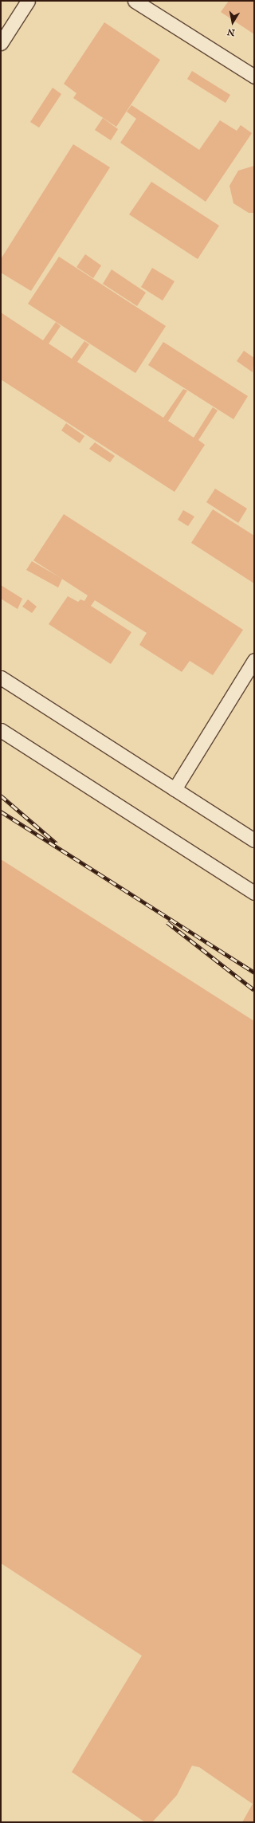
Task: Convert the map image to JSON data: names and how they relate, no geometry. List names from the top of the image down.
{
  "north": "bottom"
}
